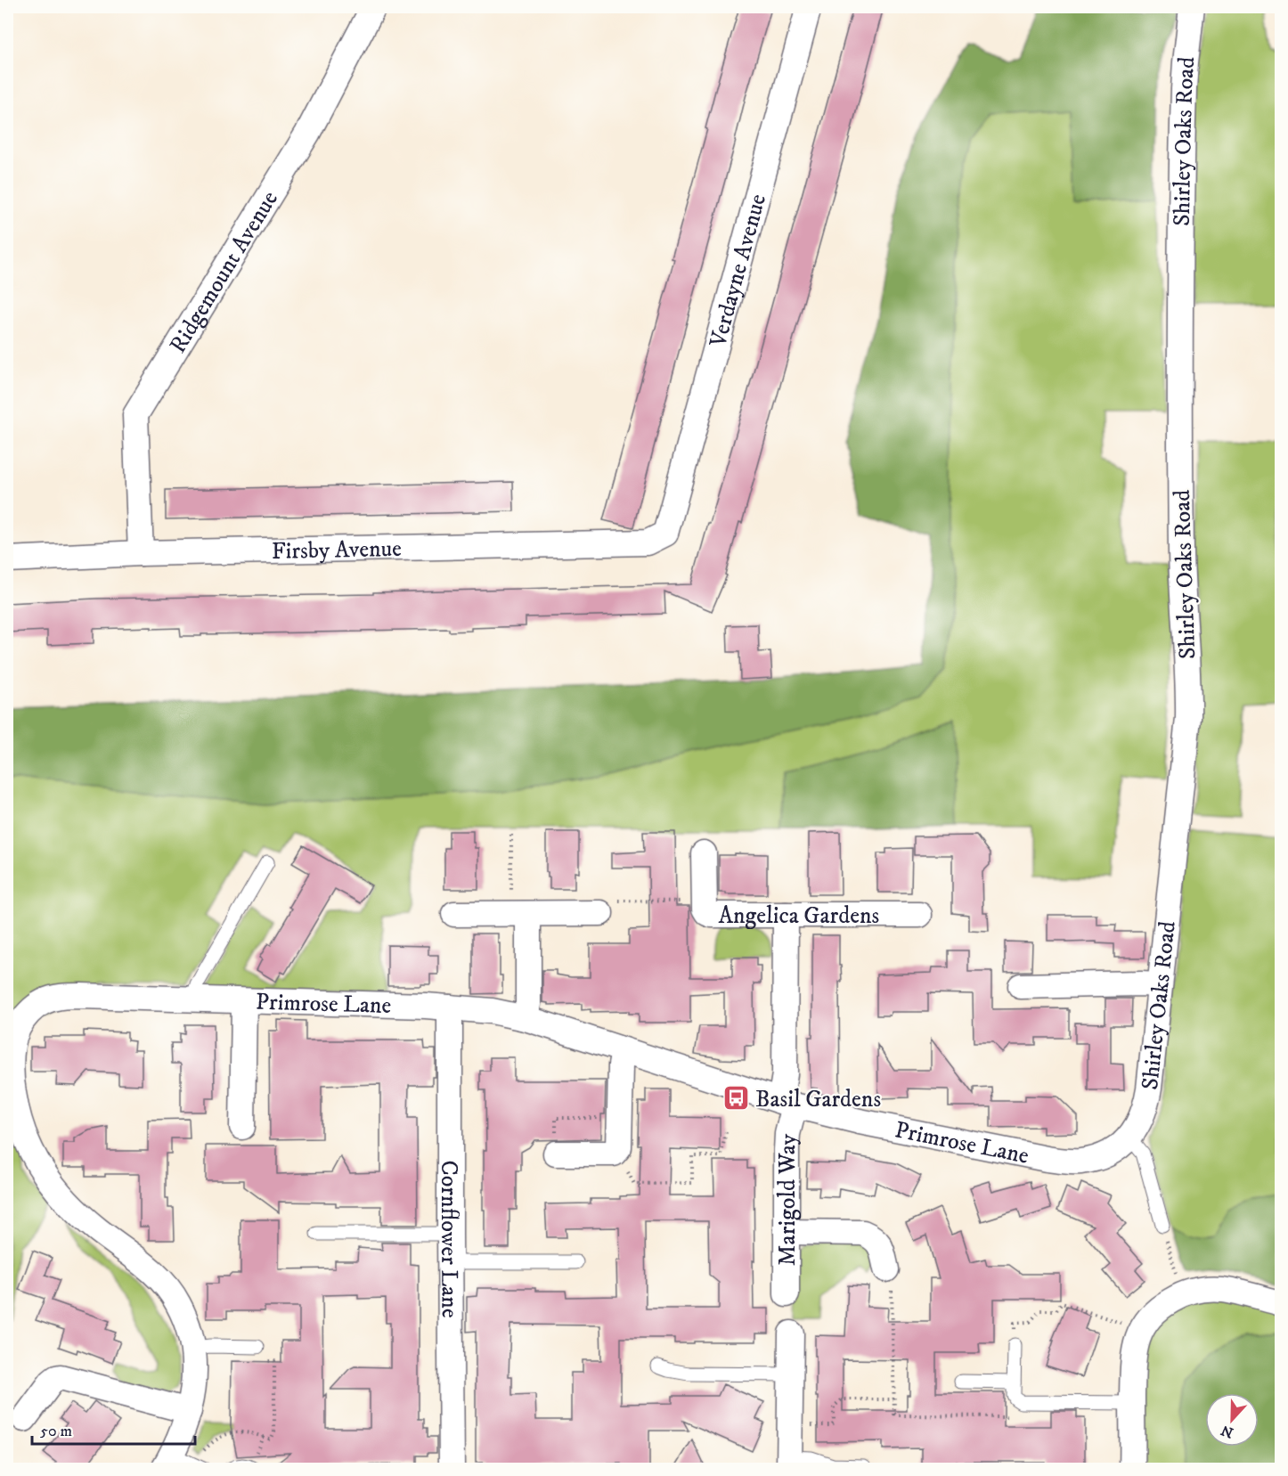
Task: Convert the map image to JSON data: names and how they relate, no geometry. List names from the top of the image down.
{
  "streets": {
    "street": [
      "Shirley Oaks Road",
      "Verdayne Avenue",
      "Ridgemount Avenue",
      "Firsby Avenue",
      "Angelica Gardens",
      "Primrose Lane",
      "Marigold Way",
      "Cornflower Lane"
    ]
  },
  "crossings": [
    ["Shirley Oaks Road", "Primrose Lane"],
    ["Verdayne Avenue", "Firsby Avenue"],
    ["Ridgemount Avenue", "Firsby Avenue"],
    ["Angelica Gardens", "Marigold Way"],
    ["Primrose Lane", "Marigold Way"],
    ["Primrose Lane", "Cornflower Lane"]
  ],
  "places": {
    "bus stop": ["Basil Gardens"]
  },
  "scale_bar": "50 m",
  "north": "bottom"
}
